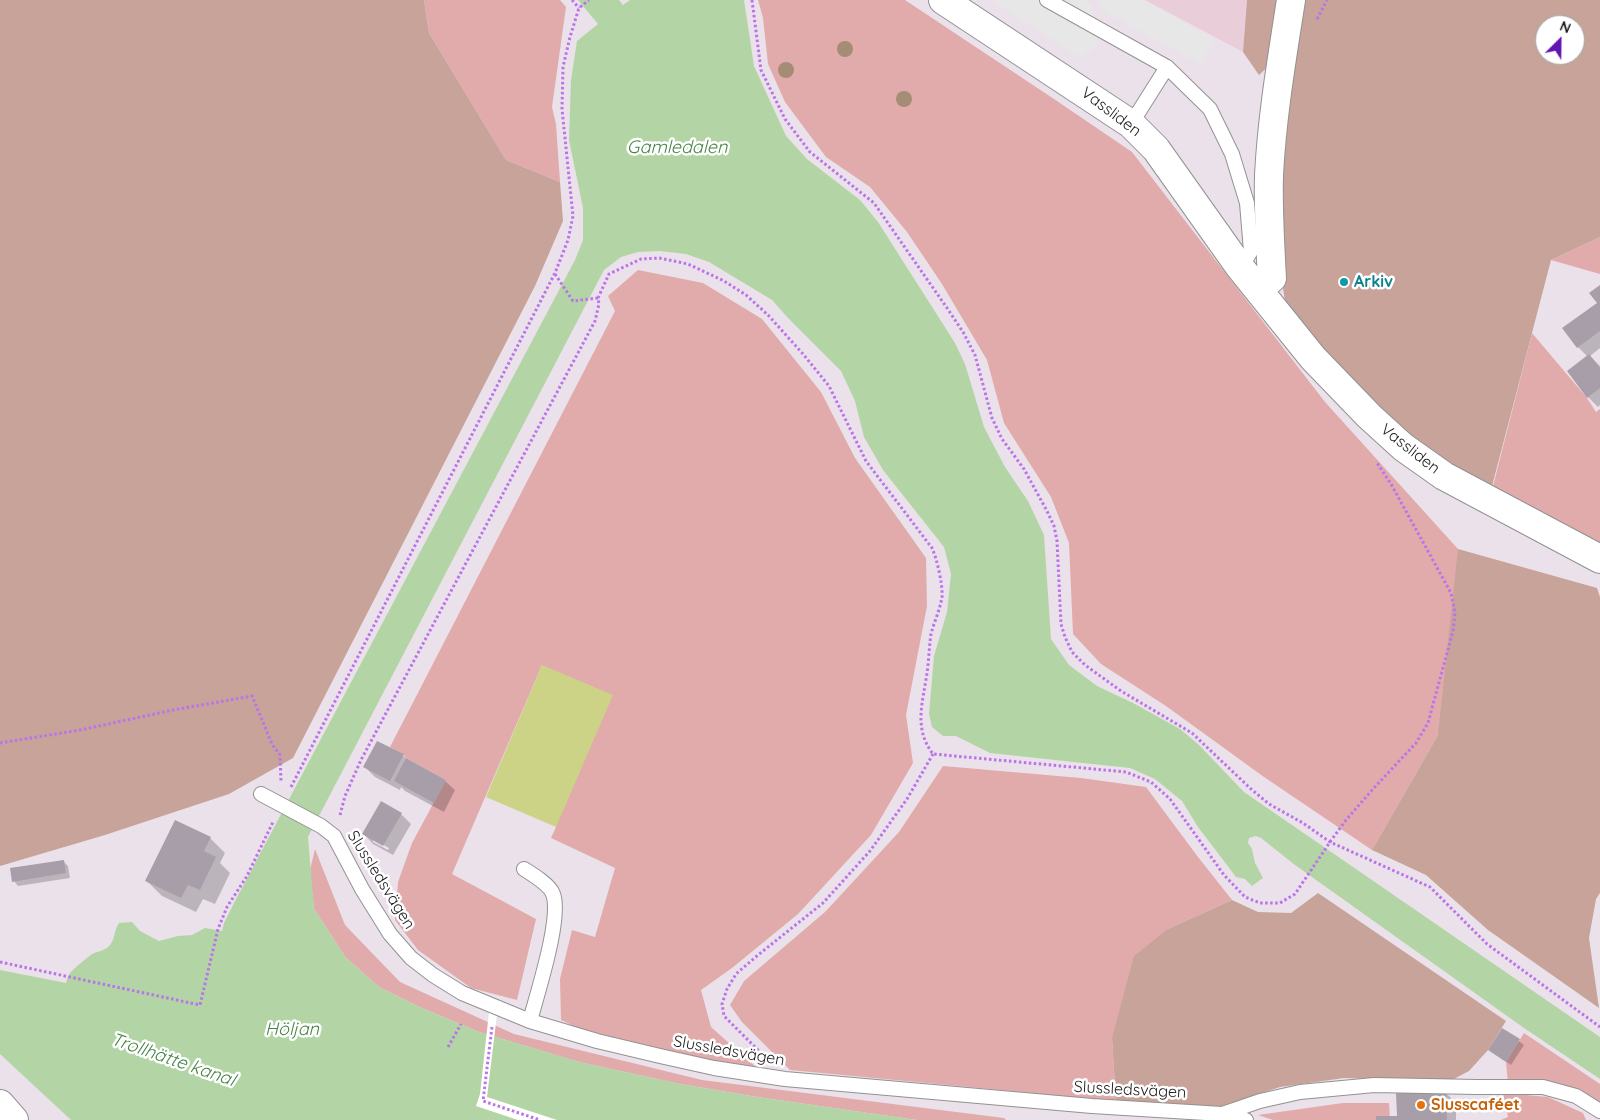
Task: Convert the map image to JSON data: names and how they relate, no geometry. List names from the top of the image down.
{
  "streets": {
    "street": ["Vassliden"],
    "lane": ["Slussledsvägen"]
  },
  "water": ["Gamledalen", "Höljan", "Trollhätte kanal"],
  "places": ["Arkiv", "Slusscaféet"],
  "north": "top right"
}
